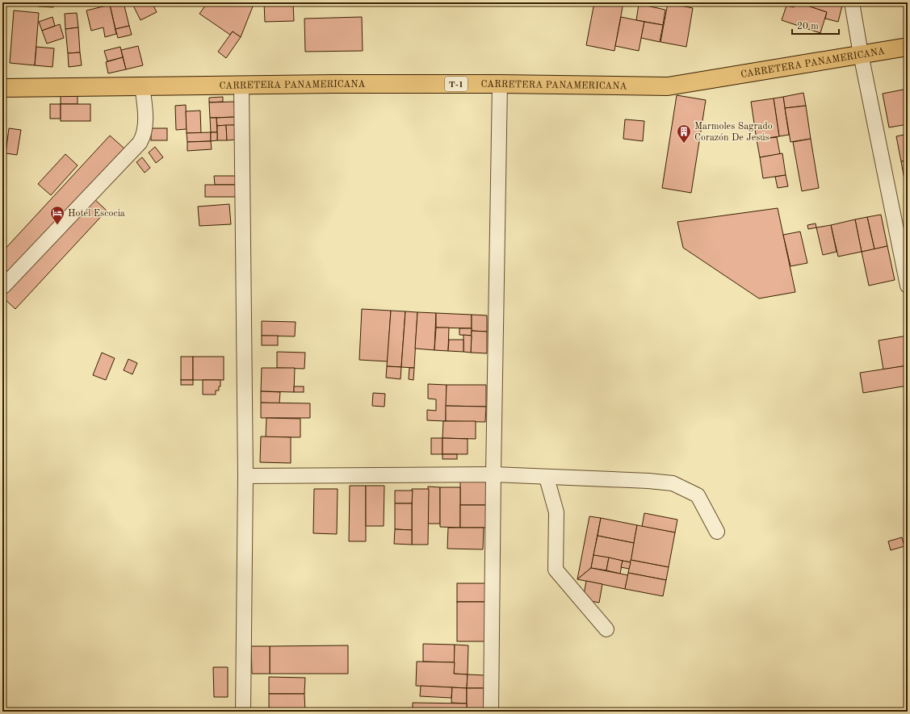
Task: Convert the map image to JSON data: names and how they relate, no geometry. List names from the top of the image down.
{
  "streets": {
    "highway": ["CARRETERA PANAMERICANA", "T-1"]
  },
  "places": {
    "building": ["Marmoles Sagrado Corazón De Jesús"],
    "hotel": ["Hotel Escocia"]
  },
  "scale_bar": "20 m"
}
